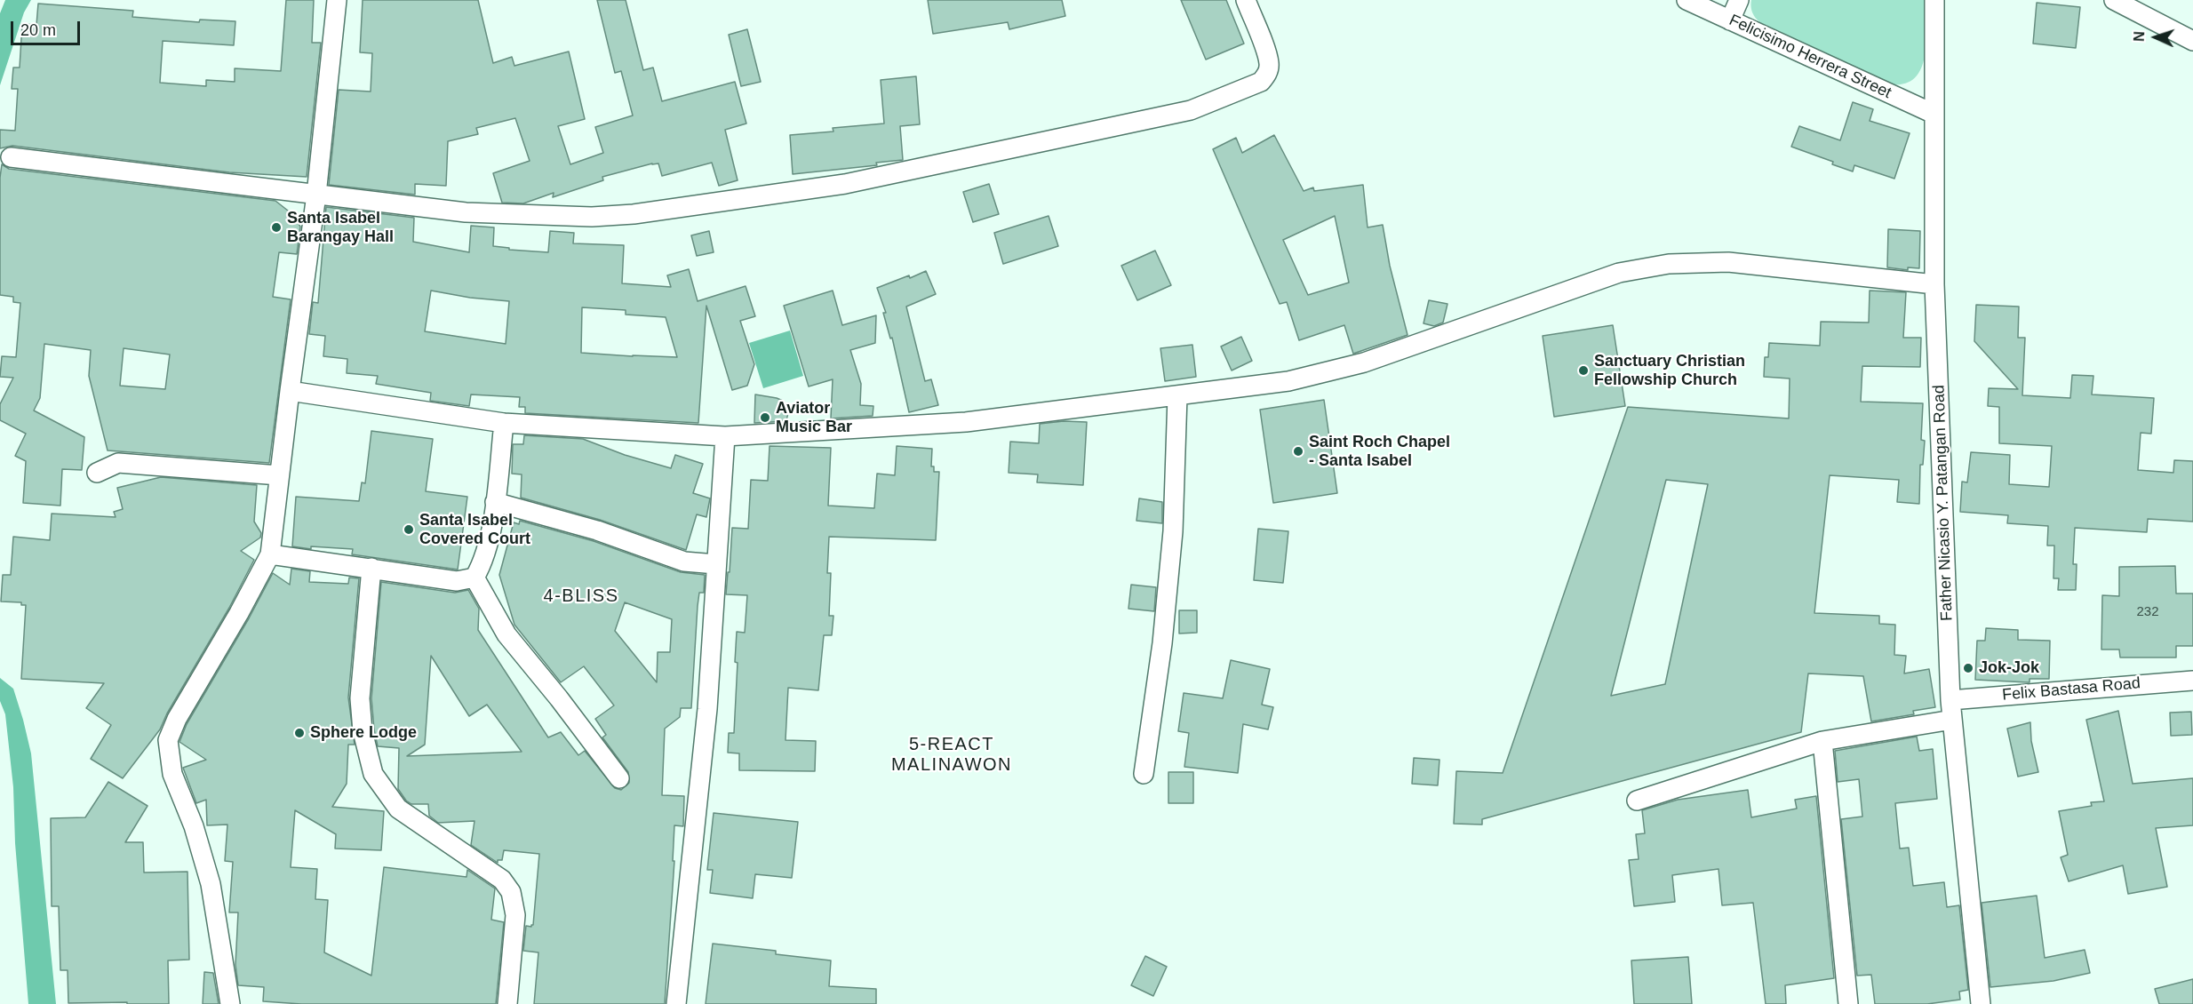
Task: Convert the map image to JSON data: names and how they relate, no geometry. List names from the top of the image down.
{
  "streets": {
    "street": ["Felicisimo Herrera Street", "Father Nicasio Y. Patangan Road", "Felix Bastasa Road"]
  },
  "crossings": [
    ["Felicisimo Herrera Street", "Father Nicasio Y. Patangan Road"],
    ["Father Nicasio Y. Patangan Road", "Felix Bastasa Road"]
  ],
  "districts": ["4-BLISS", "5-REACT MALINAWON"],
  "places": [
    "Santa Isabel Barangay Hall",
    "Sanctuary Christian Fellowship Church",
    "Aviator Music Bar",
    "Saint Roch Chapel - Santa Isabel",
    "Santa Isabel Covered Court",
    "Jok-Jok",
    "Sphere Lodge"
  ],
  "house_numbers": ["232"],
  "scale_bar": "20 m",
  "north": "left"
}
